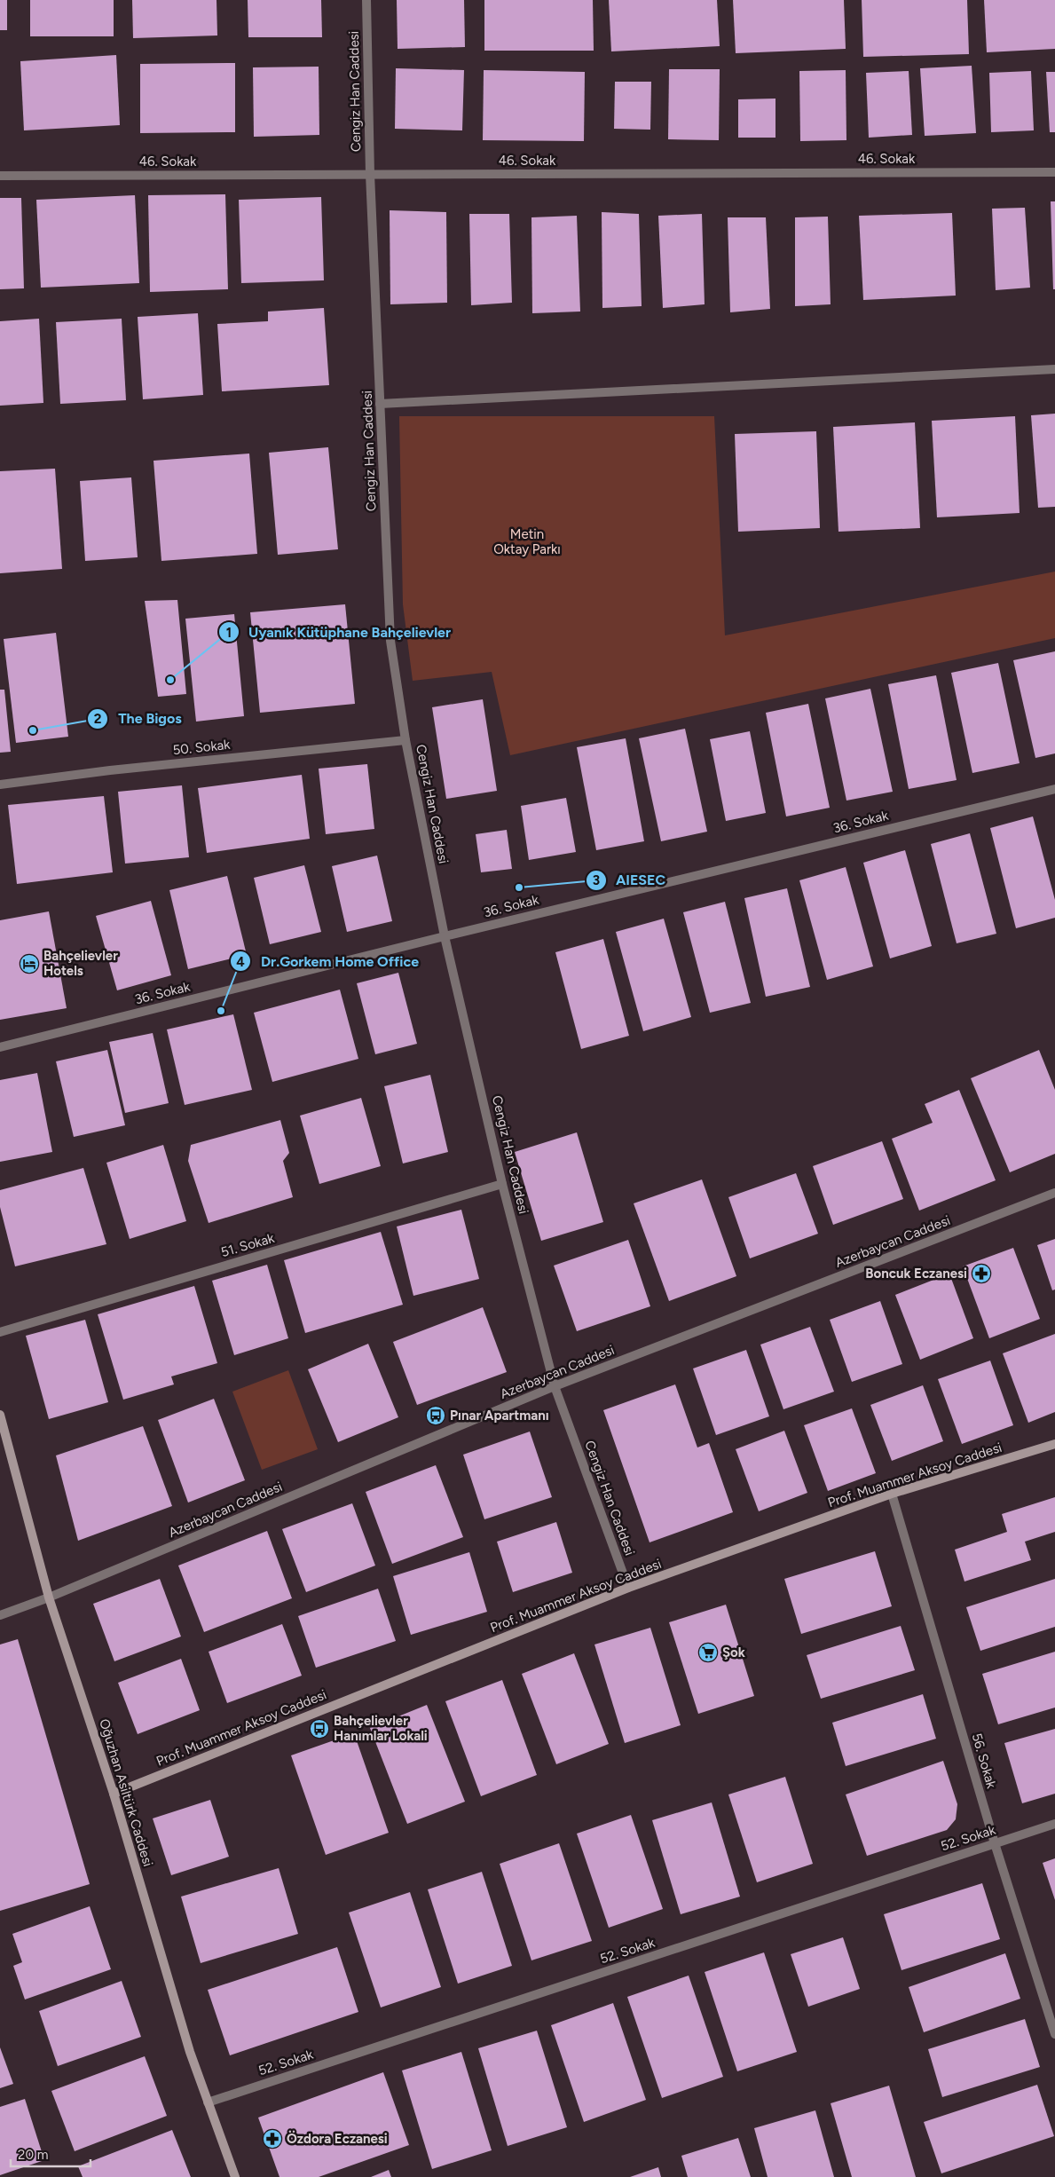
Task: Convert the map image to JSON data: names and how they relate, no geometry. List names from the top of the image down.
{
  "streets": {
    "street": [
      "Cengiz Han Caddesi",
      "46. Sokak",
      "50. Sokak",
      "36. Sokak",
      "Azerbaycan Caddesi",
      "51. Sokak",
      "Prof. Muammer Aksoy Caddesi",
      "56. Sokak",
      "Oğuzhan Asiltürk Caddesi",
      "52. Sokak"
    ]
  },
  "crossings": [
    ["Cengiz Han Caddesi", "46. Sokak"],
    ["Cengiz Han Caddesi", "50. Sokak"],
    ["Cengiz Han Caddesi", "36. Sokak"],
    ["Cengiz Han Caddesi", "Azerbaycan Caddesi"],
    ["Cengiz Han Caddesi", "51. Sokak"],
    ["Cengiz Han Caddesi", "Prof. Muammer Aksoy Caddesi"],
    ["Azerbaycan Caddesi", "Oğuzhan Asiltürk Caddesi"],
    ["Prof. Muammer Aksoy Caddesi", "56. Sokak"],
    ["Prof. Muammer Aksoy Caddesi", "Oğuzhan Asiltürk Caddesi"],
    ["56. Sokak", "52. Sokak"],
    ["Oğuzhan Asiltürk Caddesi", "52. Sokak"]
  ],
  "parks": ["Metin Oktay Parkı"],
  "places": {
    "other": [
      "Uyanık Kütüphane Bahçelievler",
      "The Bigos",
      "AIESEC",
      "Dr.Gorkem Home Office"
    ],
    "hotel": ["Bahçelievler Hotels"],
    "pharmacy": ["Boncuk Eczanesi", "Özdora Eczanesi"],
    "bus stop": ["Pınar Apartmanı", "Bahçelievler Hanımlar Lokali"],
    "supermarket": ["Şok"]
  },
  "scale_bar": "20 m"
}
